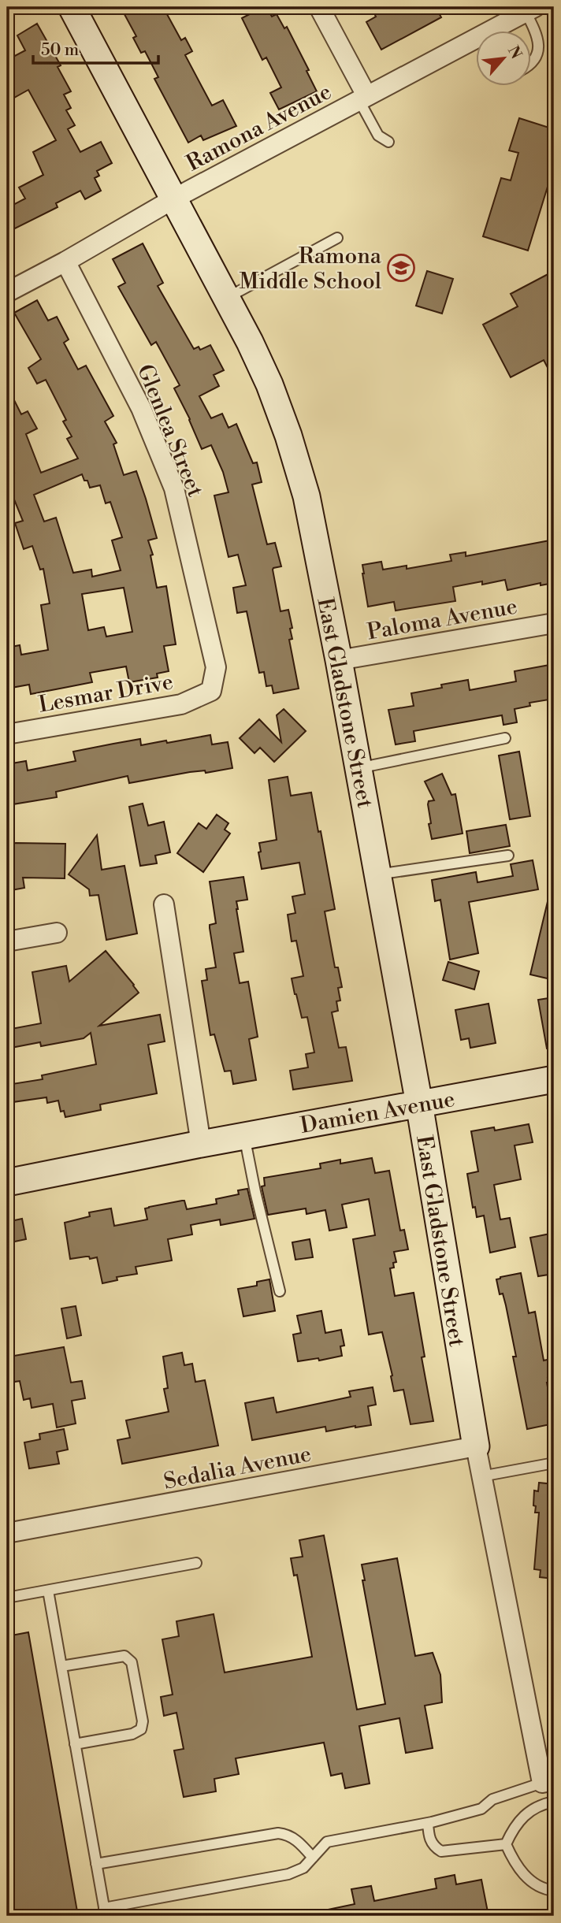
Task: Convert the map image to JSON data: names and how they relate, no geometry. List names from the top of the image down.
{
  "streets": {
    "street": [
      "Ramona Avenue",
      "Glenlea Street",
      "Paloma Avenue",
      "Lesmar Drive",
      "East Gladstone Street",
      "Damien Avenue",
      "Sedalia Avenue"
    ]
  },
  "crossings": [
    ["Ramona Avenue", "Glenlea Street"],
    ["Ramona Avenue", "East Gladstone Street"],
    ["Glenlea Street", "Lesmar Drive"],
    ["Paloma Avenue", "East Gladstone Street"],
    ["East Gladstone Street", "Damien Avenue"],
    ["East Gladstone Street", "Sedalia Avenue"]
  ],
  "places": {
    "school or university": ["Ramona Middle School"]
  },
  "scale_bar": "50 m",
  "north": "top right"
}
